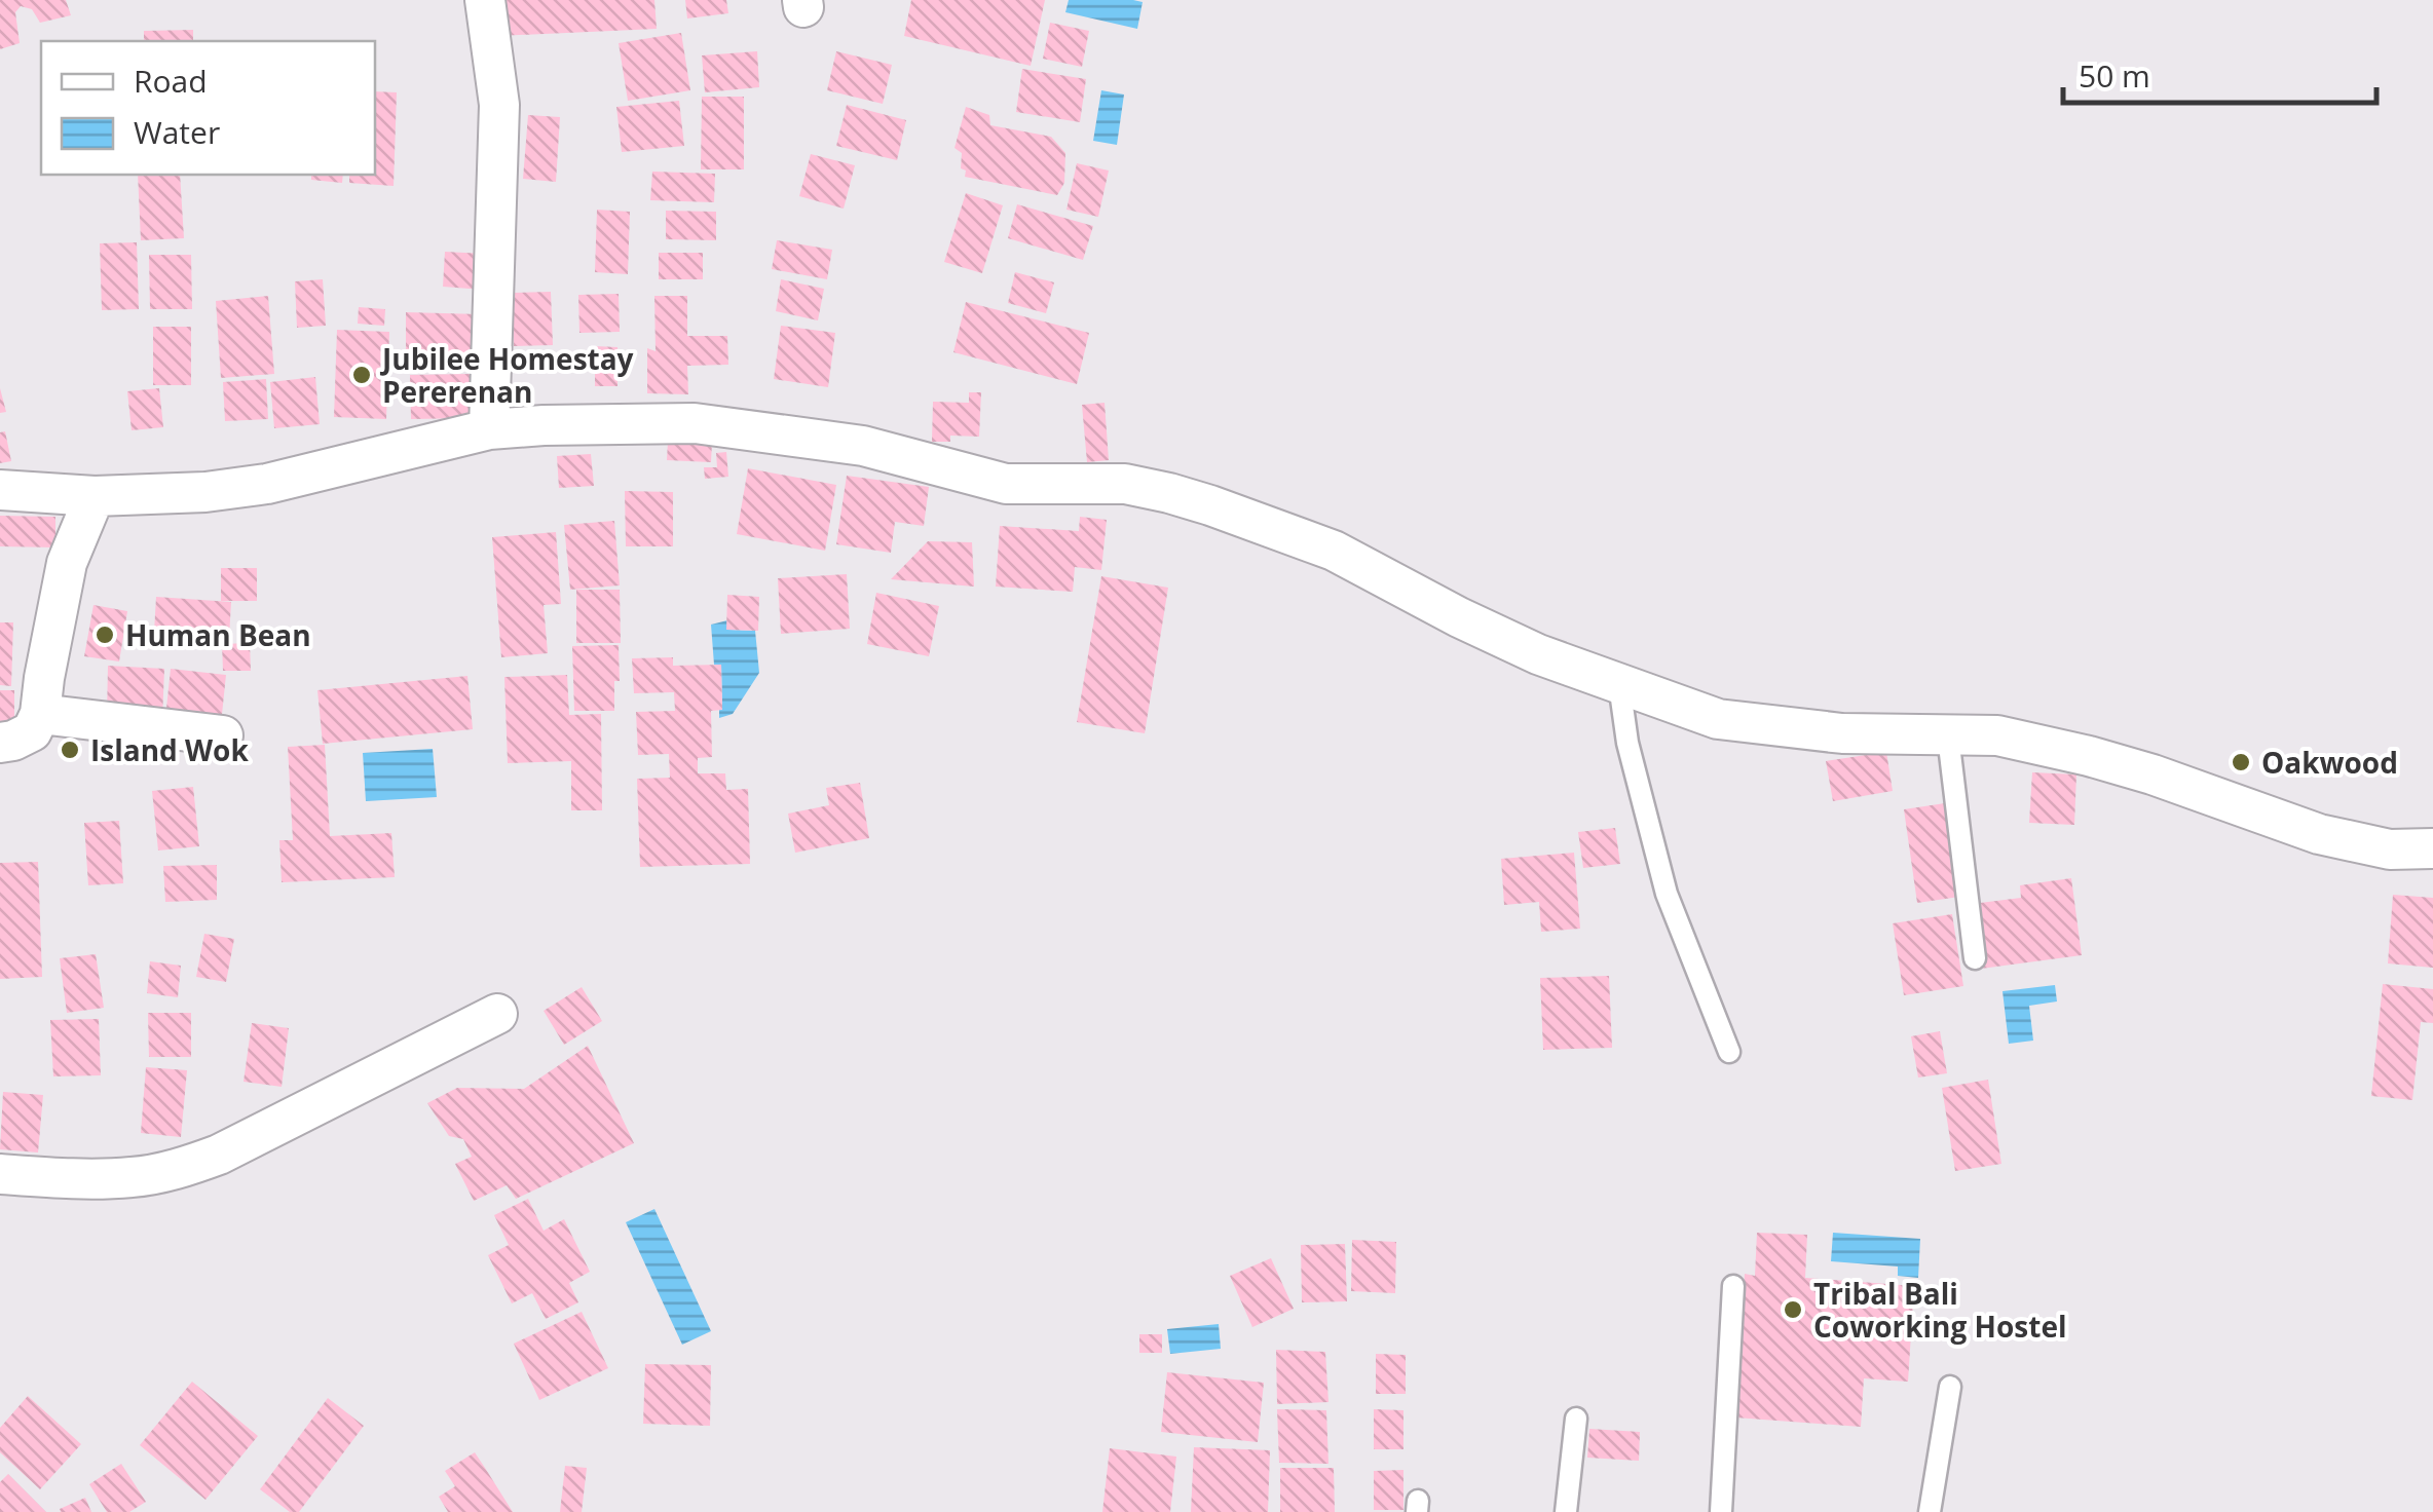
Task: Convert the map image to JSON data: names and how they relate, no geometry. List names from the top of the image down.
{
  "places": [
    "Jubilee Homestay Pererenan",
    "Human Bean",
    "Island Wok",
    "Oakwood",
    "Tribal Bali Coworking Hostel"
  ],
  "legend": ["Road", "Water"],
  "scale_bar": "50 m"
}
